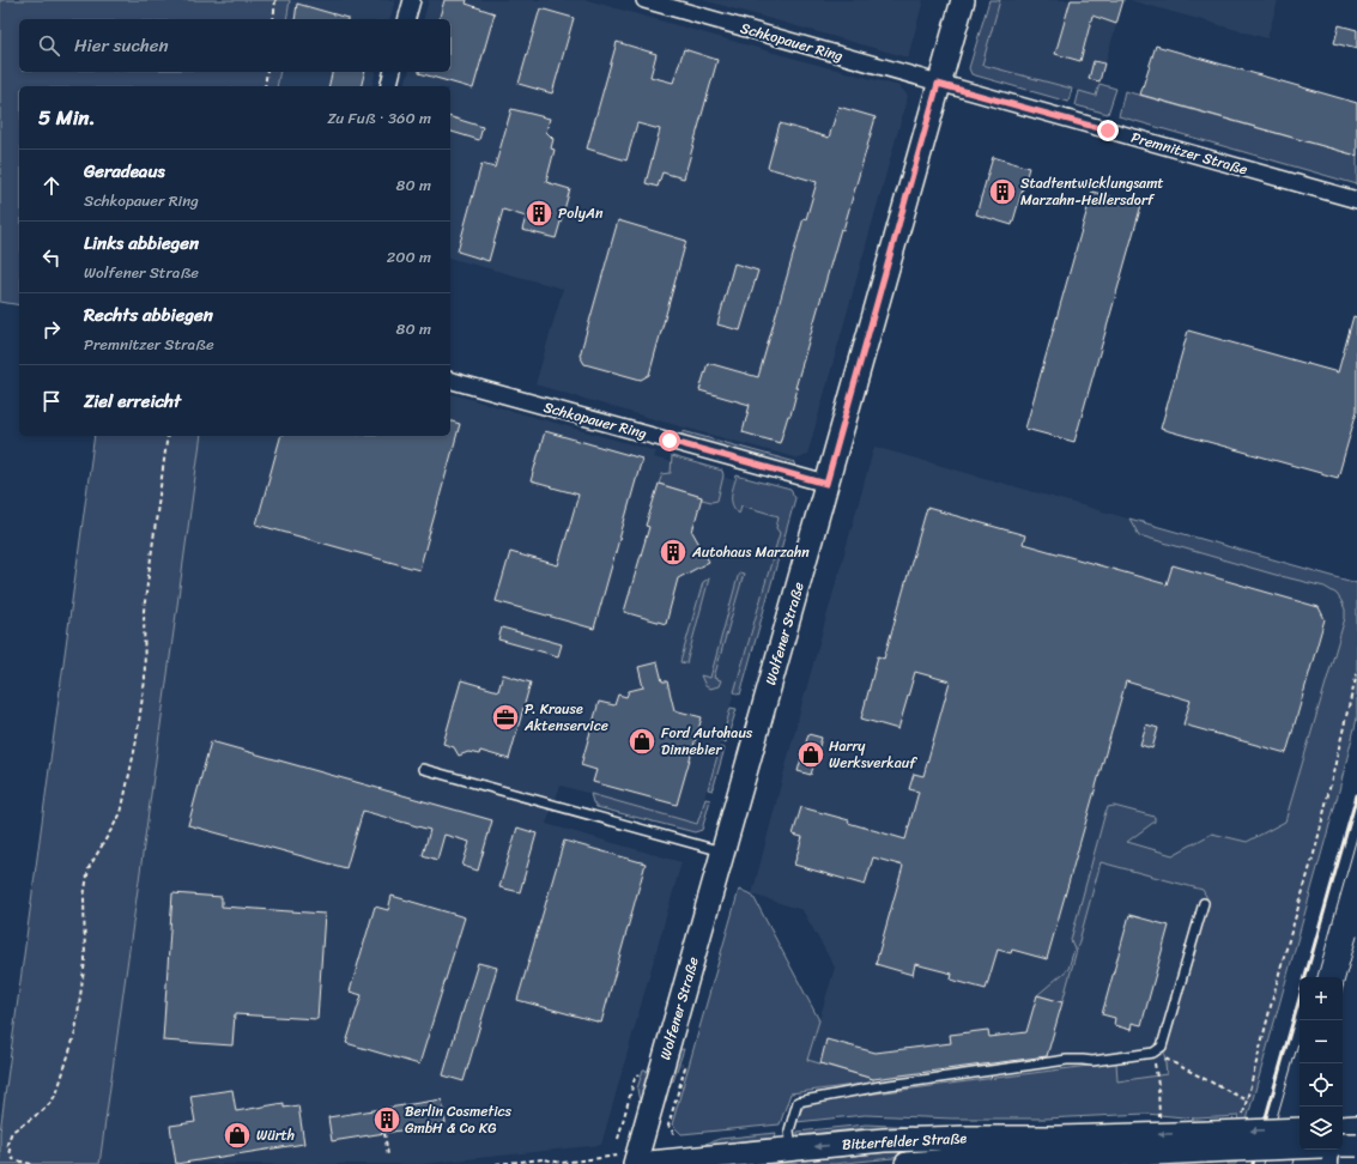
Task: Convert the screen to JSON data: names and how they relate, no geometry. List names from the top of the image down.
{
  "streets": {
    "street": [
      "Schkopauer Ring",
      "Premnitzer Straße",
      "Wolfener Straße",
      "Bitterfelder Straße"
    ]
  },
  "crossings": [
    ["Schkopauer Ring", "Premnitzer Straße"],
    ["Schkopauer Ring", "Wolfener Straße"],
    ["Premnitzer Straße", "Wolfener Straße"],
    ["Wolfener Straße", "Bitterfelder Straße"]
  ],
  "places": {
    "building": [
      "Stadtentwicklungsamt Marzahn-Hellersdorf",
      "PolyAn",
      "Autohaus Marzahn",
      "Berlin Cosmetics GmbH & Co KG"
    ],
    "office": ["P. Krause Aktenservice"],
    "shop": ["Ford Autohaus Dinnebier", "Harry Werksverkauf", "Würth"]
  },
  "page": {
    "search": "Hier suchen",
    "heading": ["5 Min.", "Zu Fuß · 360 m"],
    "list": [
      ["Geradeaus", "Schkopauer Ring", "80 m"],
      ["Links abbiegen", "Wolfener Straße", "200 m"],
      ["Rechts abbiegen", "Premnitzer Straße", "80 m"],
      "Ziel erreicht"
    ],
    "map_buttons": ["+", "−"]
  }
}
